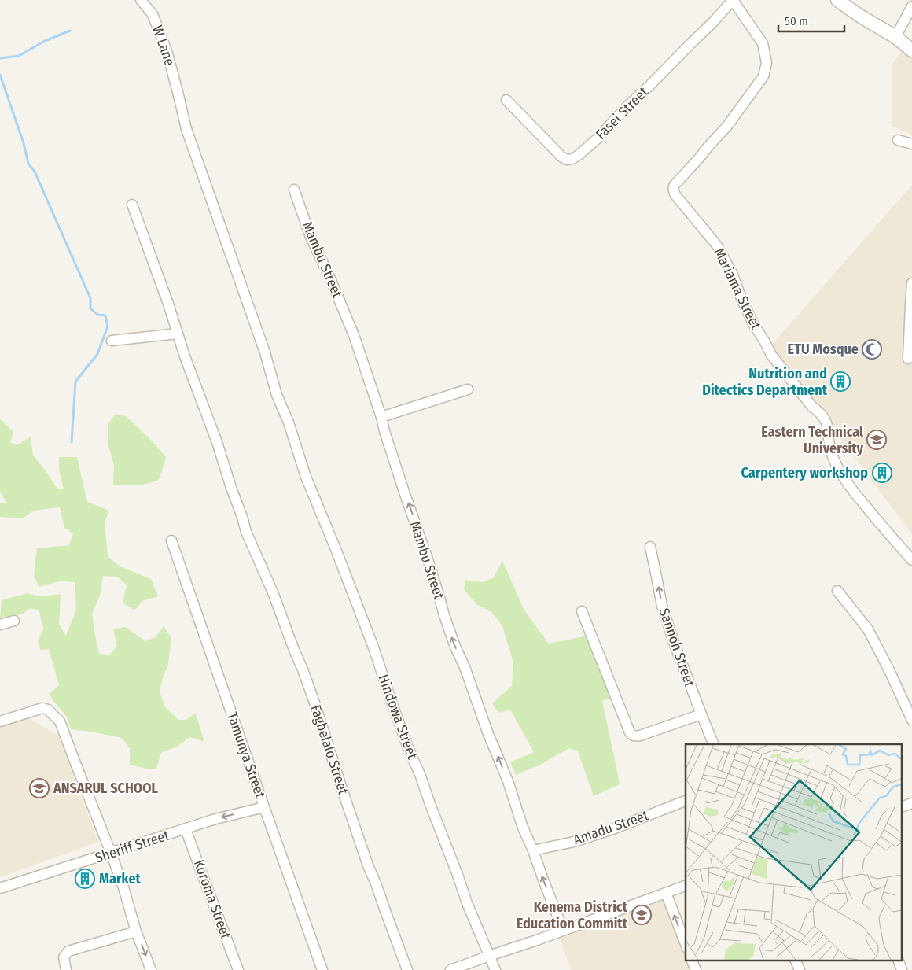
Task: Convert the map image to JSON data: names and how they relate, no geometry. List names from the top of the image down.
{
  "streets": {
    "street": [
      "W Lane",
      "Fasei Street",
      "Mambu Street",
      "Mariama Street",
      "Sannoh Street",
      "Hindowa Street",
      "Fagbelalo Street",
      "Tamunya Street",
      "Amadu Street",
      "Sheriff Street",
      "Koroma Street"
    ]
  },
  "crossings": [
    ["W Lane", "Hindowa Street"],
    ["Fasei Street", "Mariama Street"],
    ["Mambu Street", "Amadu Street"],
    ["Tamunya Street", "Sheriff Street"],
    ["Sheriff Street", "Koroma Street"]
  ],
  "one_way": ["Mambu Street", "Sannoh Street"],
  "places": {
    "mosque": ["ETU Mosque"],
    "building": ["Nutrition and Ditectics Department", "Carpentery workshop", "Market"],
    "school or university": ["Eastern Technical University", "ANSARUL SCHOOL", "Kenema District Education Committ"]
  },
  "scale_bar": "50 m"
}
